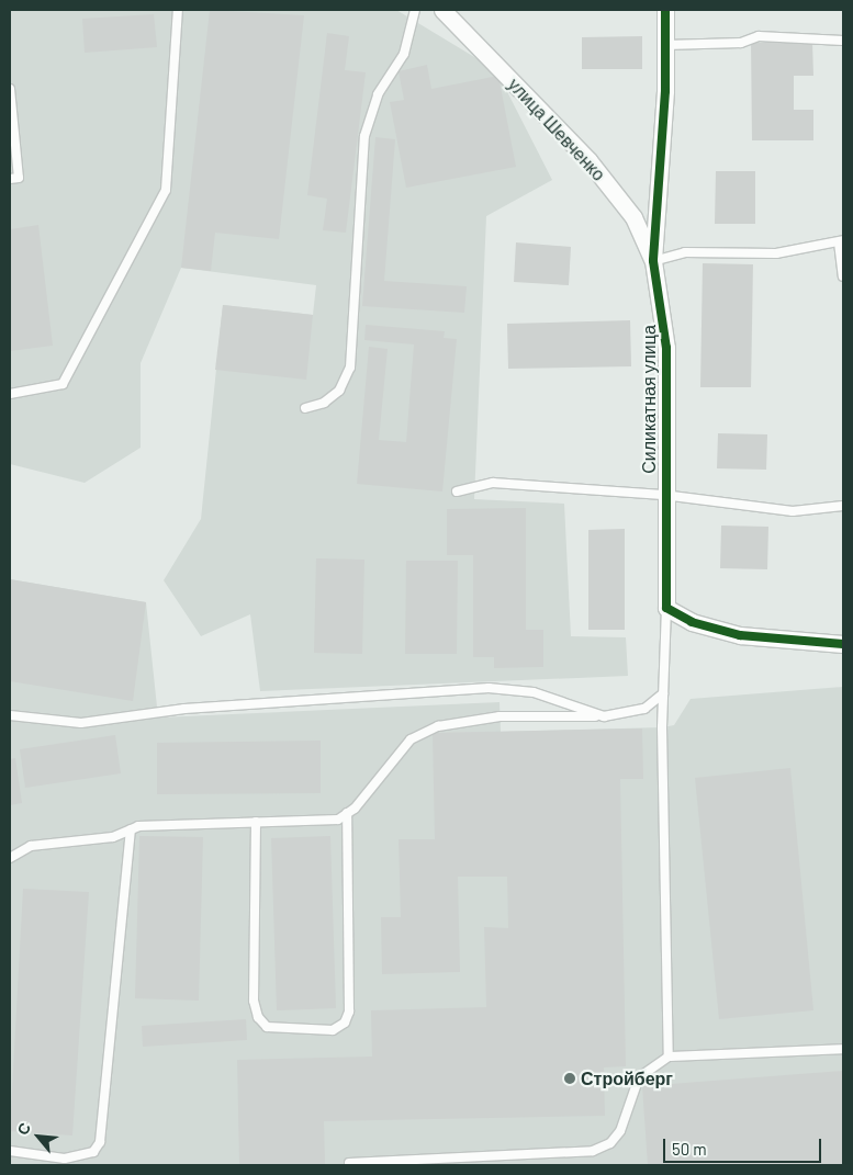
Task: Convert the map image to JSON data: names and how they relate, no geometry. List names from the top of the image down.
{
  "streets": {
    "street": ["улица Шевченко", "Силикатная улица"]
  },
  "crossings": [
    ["улица Шевченко", "Силикатная улица"]
  ],
  "places": ["Стройберг"],
  "scale_bar": "50 m",
  "north": "top left"
}
